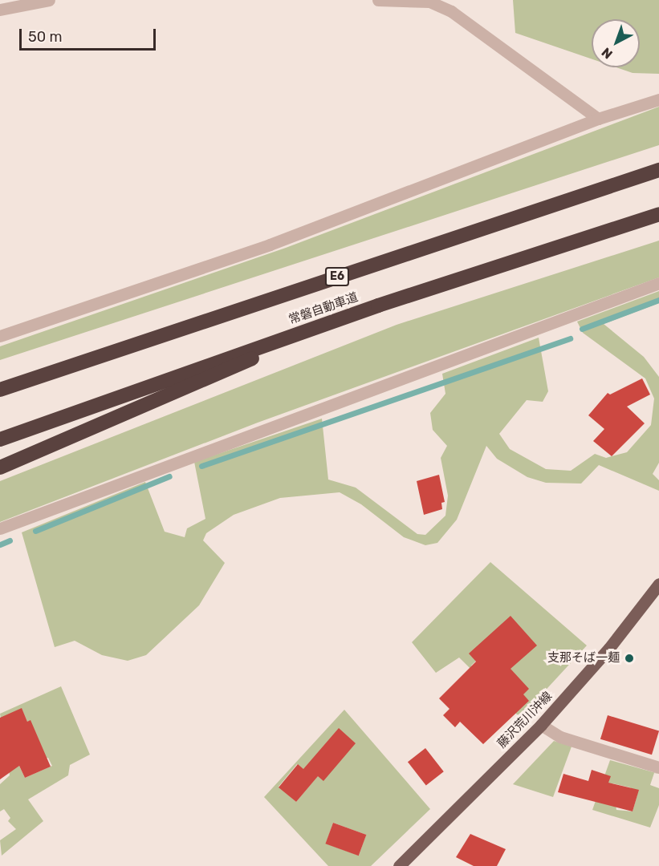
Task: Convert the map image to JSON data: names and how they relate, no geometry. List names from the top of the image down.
{
  "streets": {
    "highway": ["E6", "常磐自動車道"],
    "main road": ["藤沢荒川沖線"]
  },
  "places": ["支那そば一麺"],
  "scale_bar": "50 m",
  "north": "bottom left"
}
